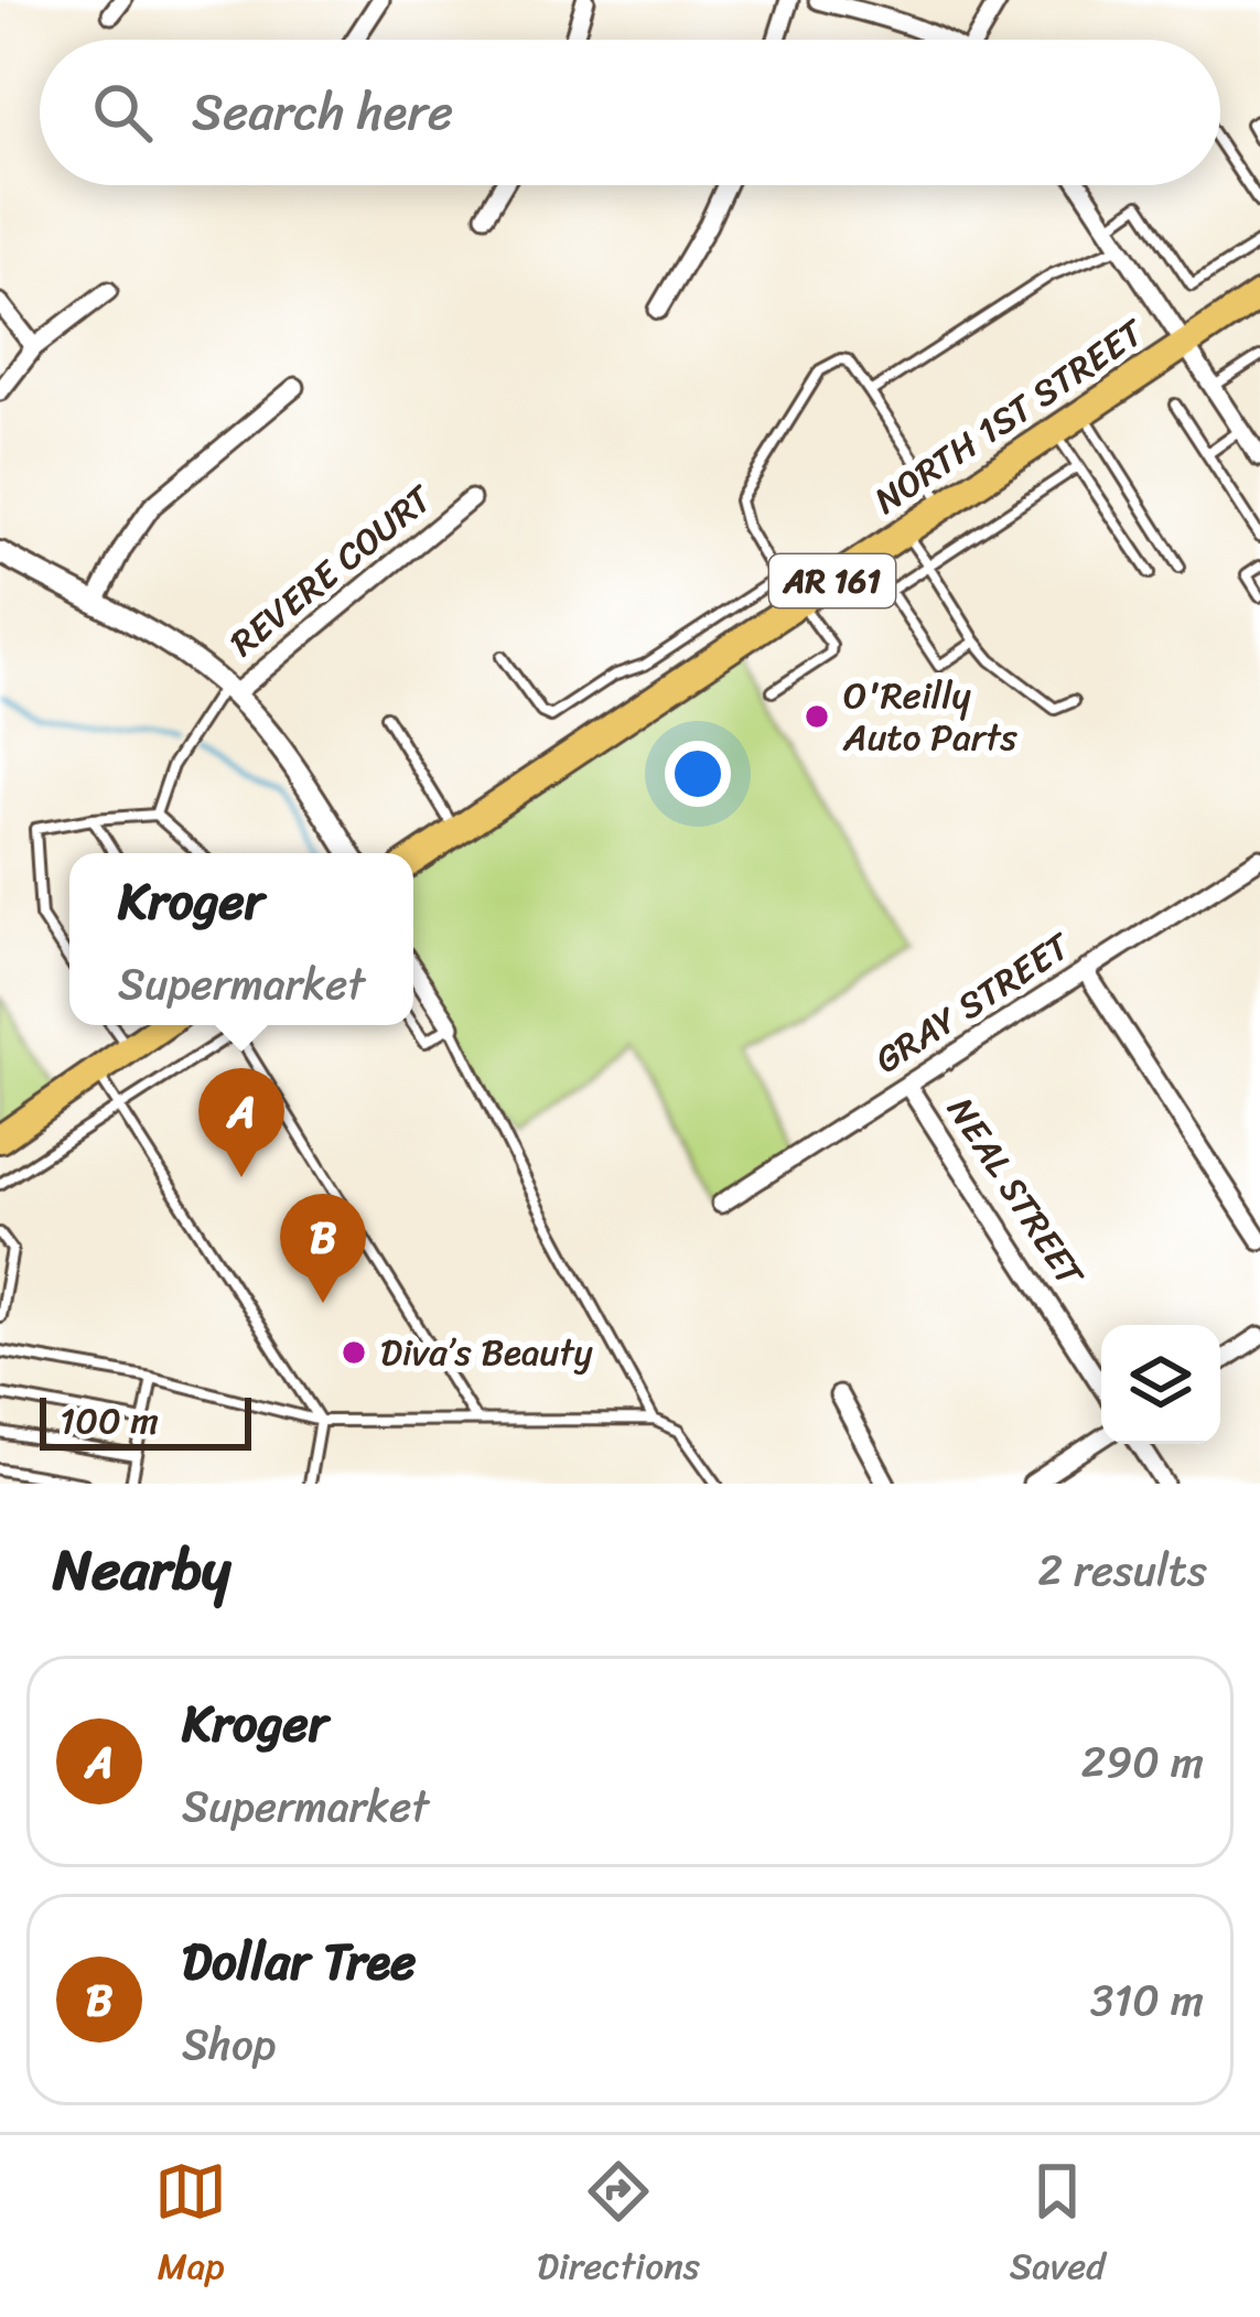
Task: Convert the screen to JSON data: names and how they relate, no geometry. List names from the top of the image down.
{
  "streets": {
    "main road": ["NORTH 1ST STREET", "AR 161"],
    "street": ["REVERE COURT", "GRAY STREET", "NEAL STREET"]
  },
  "crossings": [
    ["GRAY STREET", "NEAL STREET"]
  ],
  "places": ["O'Reilly Auto Parts", "Diva’s Beauty"],
  "scale_bar": "100 m",
  "page": {
    "search": "Search here",
    "popup": ["Kroger", "Supermarket"],
    "pins": ["A", "B"],
    "scale": "100 m",
    "heading": ["Nearby", "2 results"],
    "list": [
      {
        "mark": "A",
        "name": "Kroger",
        "note": "Supermarket",
        "value": "290 m"
      },
      {
        "mark": "B",
        "name": "Dollar Tree",
        "note": "Shop",
        "value": "310 m"
      }
    ],
    "nav": ["Map", "Directions", "Saved"]
  }
}
